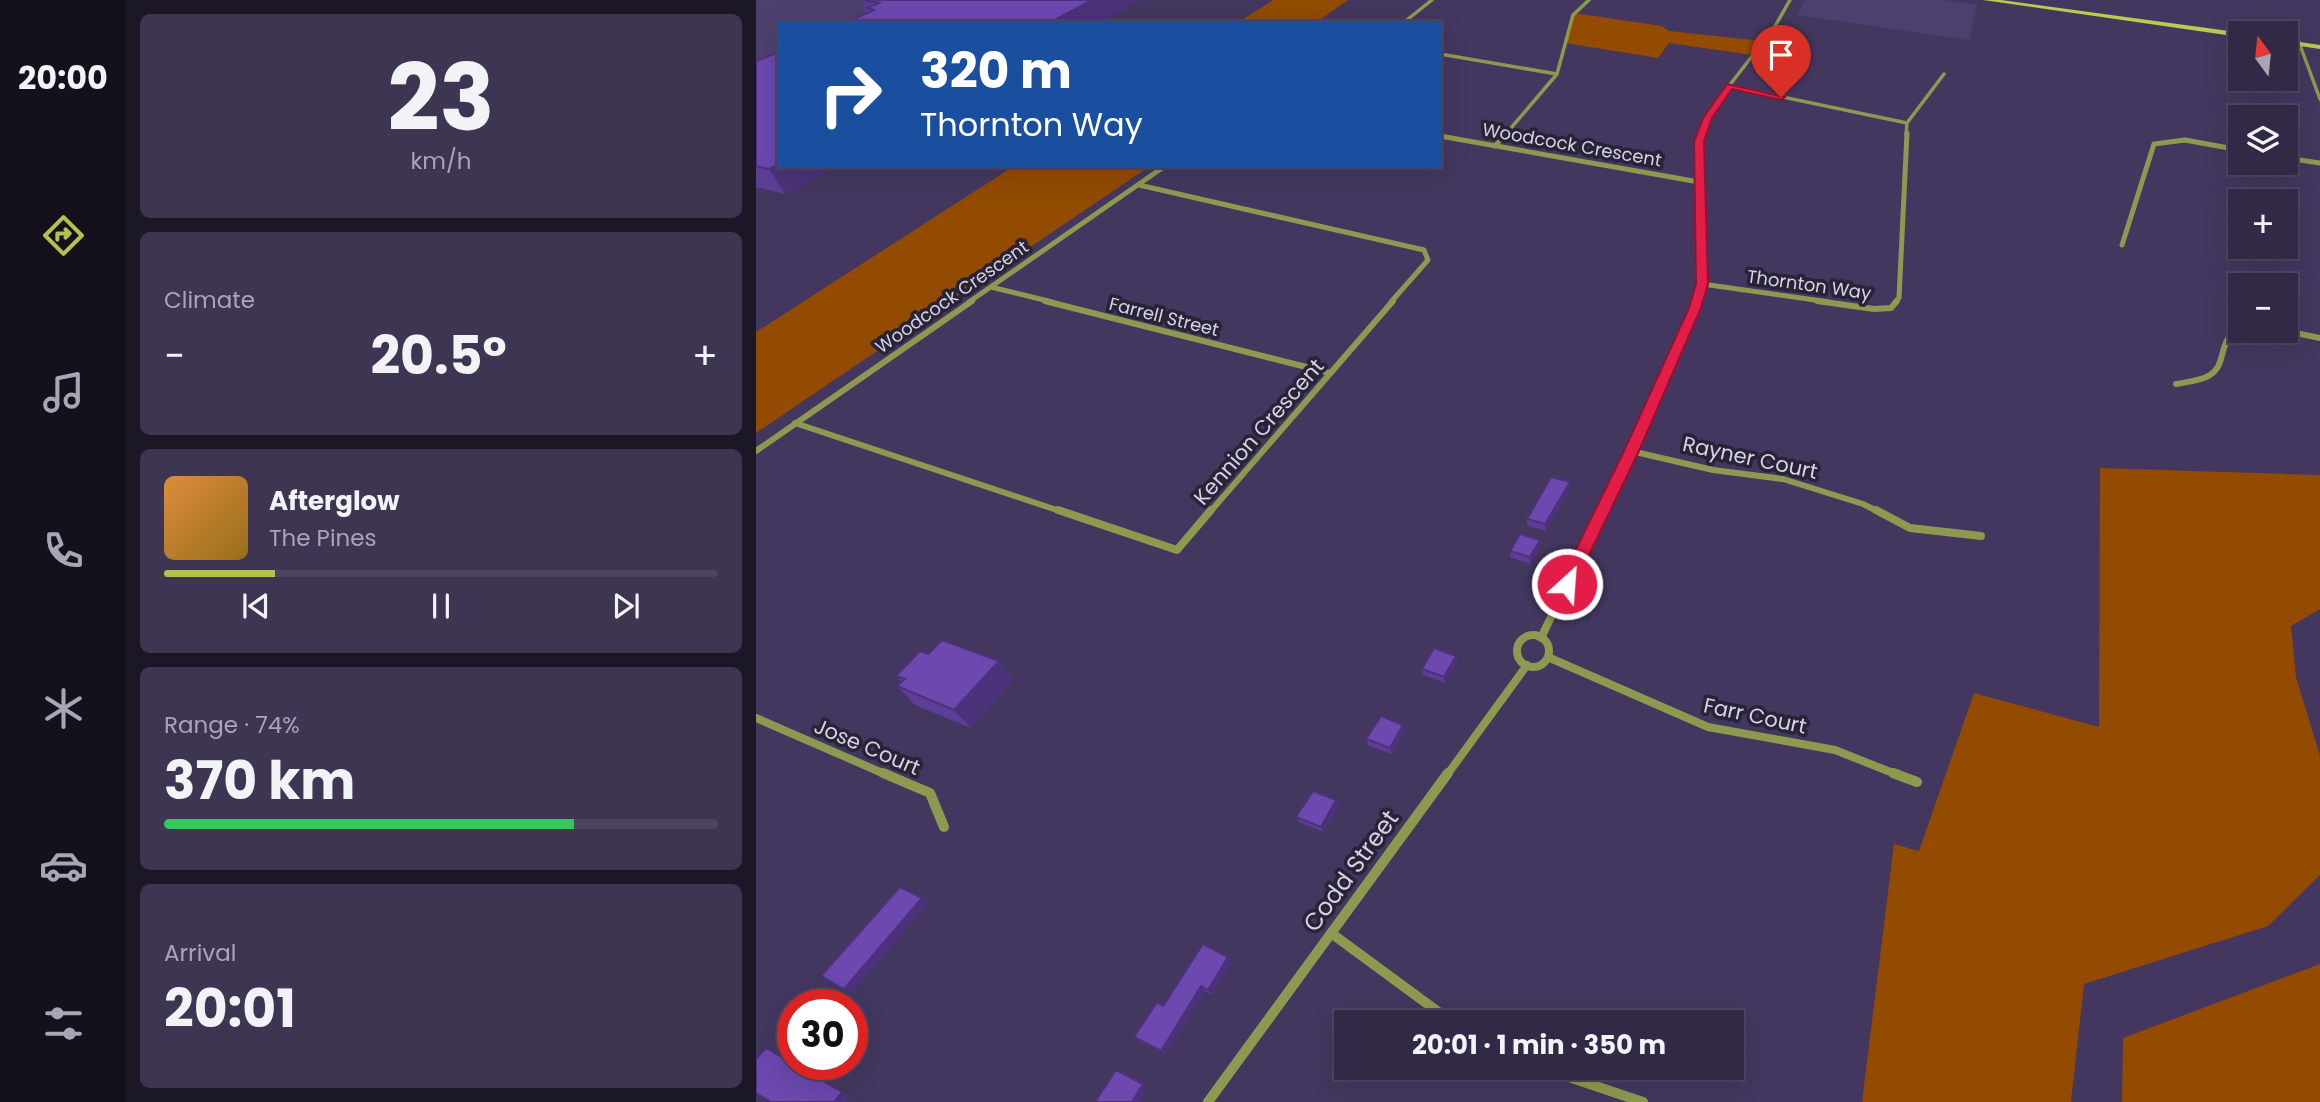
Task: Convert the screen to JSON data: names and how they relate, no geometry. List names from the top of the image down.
{
  "streets": {
    "street": [
      "Woodcock Crescent",
      "Thornton Way",
      "Farrell Street",
      "Kennion Crescent",
      "Rayner Court",
      "Farr Court",
      "Jose Court",
      "Codd Street"
    ]
  },
  "crossings": [
    ["Woodcock Crescent", "Farrell Street"],
    ["Woodcock Crescent", "Kennion Crescent"],
    ["Farrell Street", "Kennion Crescent"],
    ["Farr Court", "Codd Street"]
  ],
  "north": "top",
  "page": {
    "tabs": "20:00",
    "tile": [
      ["23", "km/h"],
      "Climate",
      ["Range · 74%", "370 km"],
      ["Arrival", "20:01"]
    ],
    "map_buttons": ["+", "−"],
    "turn": ["320 m", "Thornton Way"],
    "heat": ["−", "20.5°", "+"],
    "song": ["Afterglow", "The Pines"],
    "limit": "30",
    "trip": "20:01 · 1 min · 350 m"
  }
}
